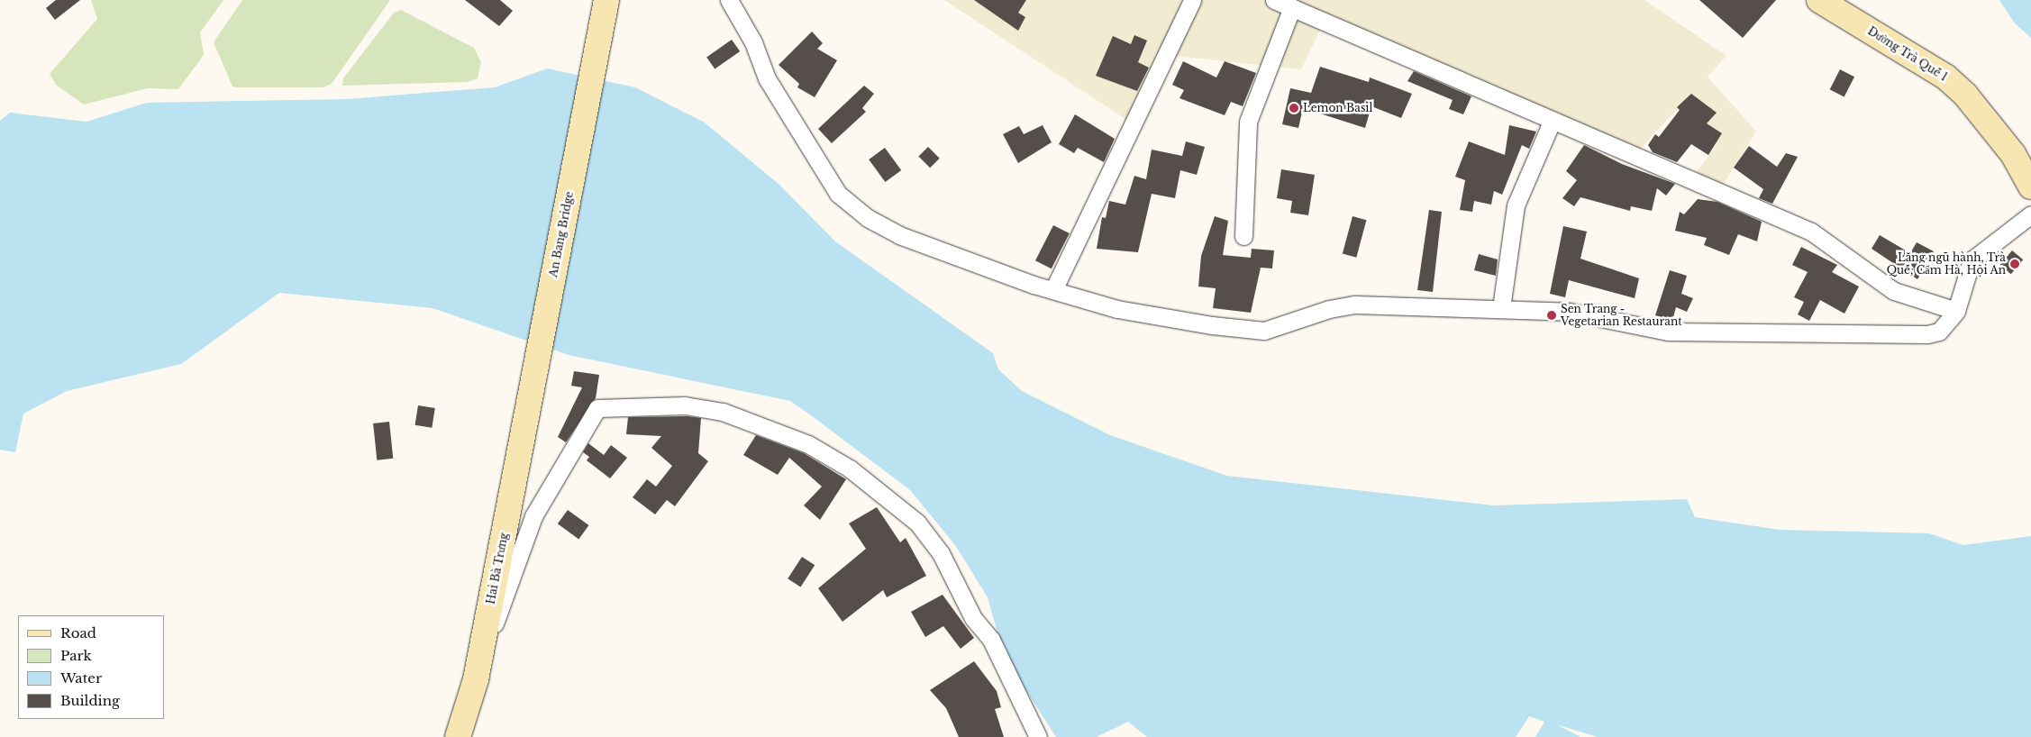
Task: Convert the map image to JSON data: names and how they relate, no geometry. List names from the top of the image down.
{
  "streets": {
    "street": ["Đường Trà Quế 1", "An Bang Bridge", "Hai Bà Trưng"]
  },
  "crossings": [
    ["An Bang Bridge", "Hai Bà Trưng"]
  ],
  "places": ["Lemon Basil", "Lăng ngũ hành, Trà Quế, Cẩm Hà, Hội An", "Sen Trang - Vegetarian Restaurant"],
  "legend": [
    "Road",
    "Park",
    "Water",
    "Building"
  ]
}
